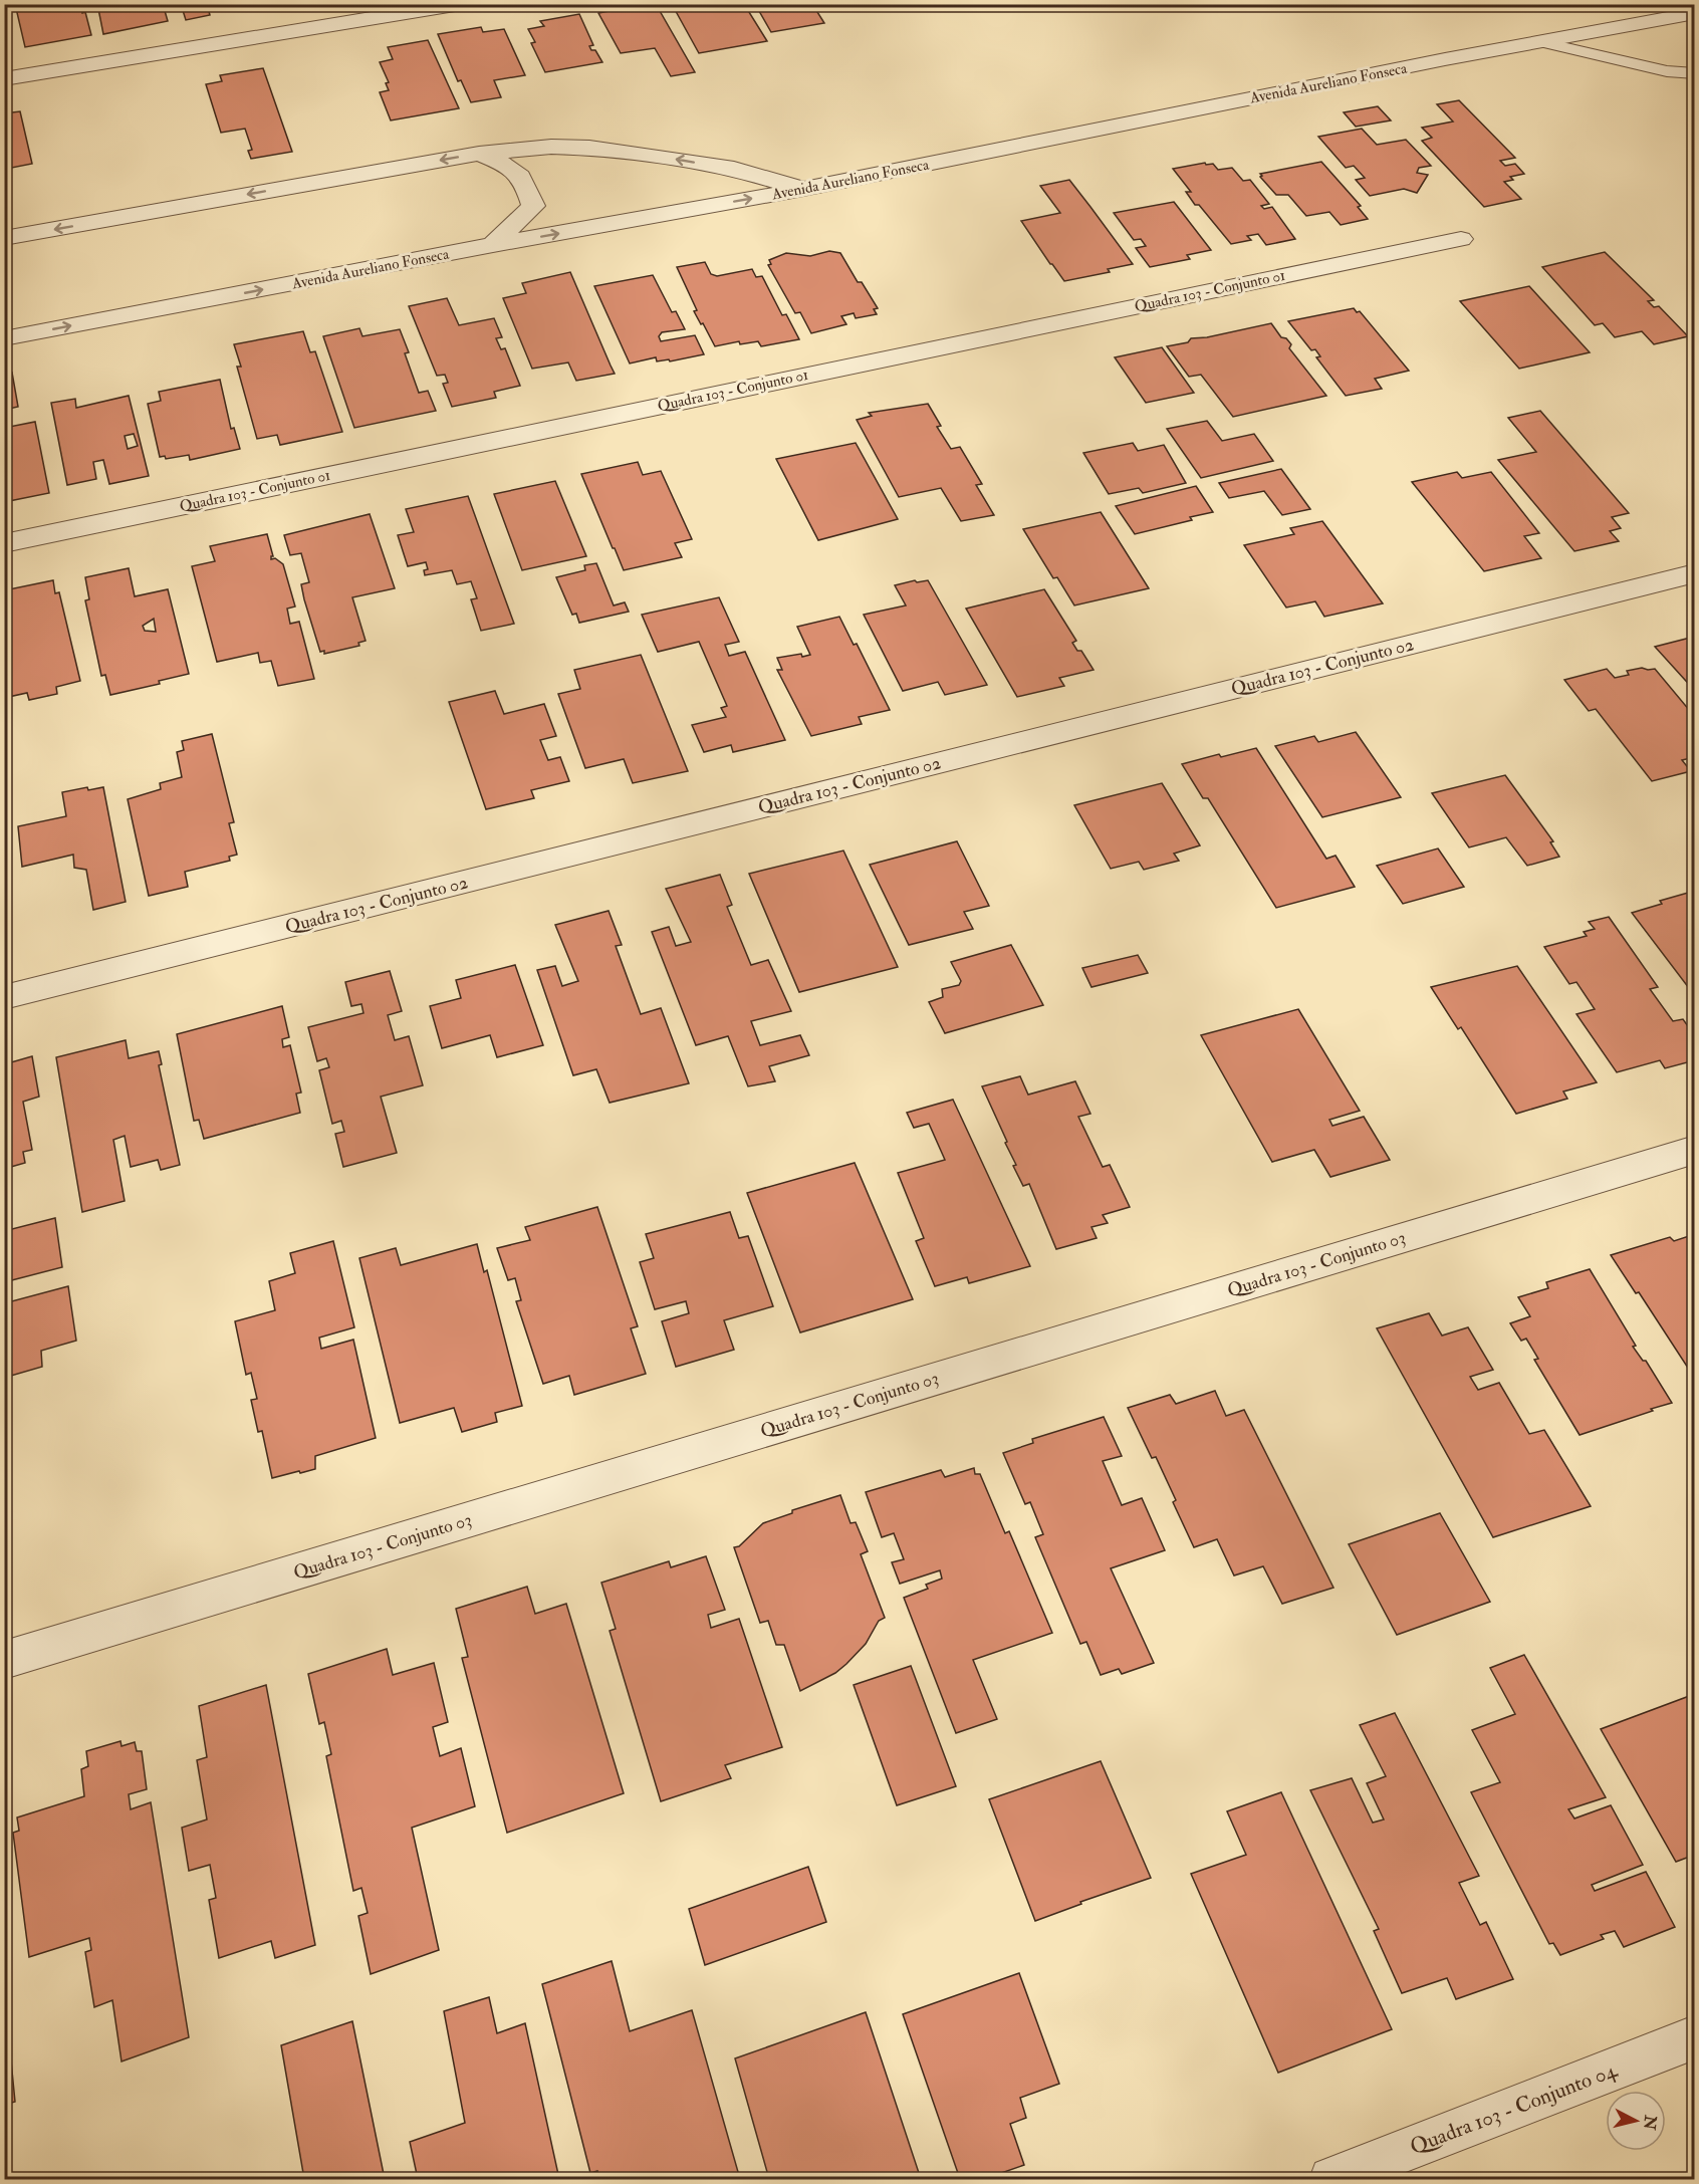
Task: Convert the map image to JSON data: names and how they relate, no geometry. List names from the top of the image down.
{
  "streets": {
    "street": [
      "Avenida Aureliano Fonseca",
      "Quadra 103 - Conjunto 01",
      "Quadra 103 - Conjunto 02",
      "Quadra 103 - Conjunto 03",
      "Quadra 103 - Conjunto 04"
    ]
  },
  "north": "right"
}
